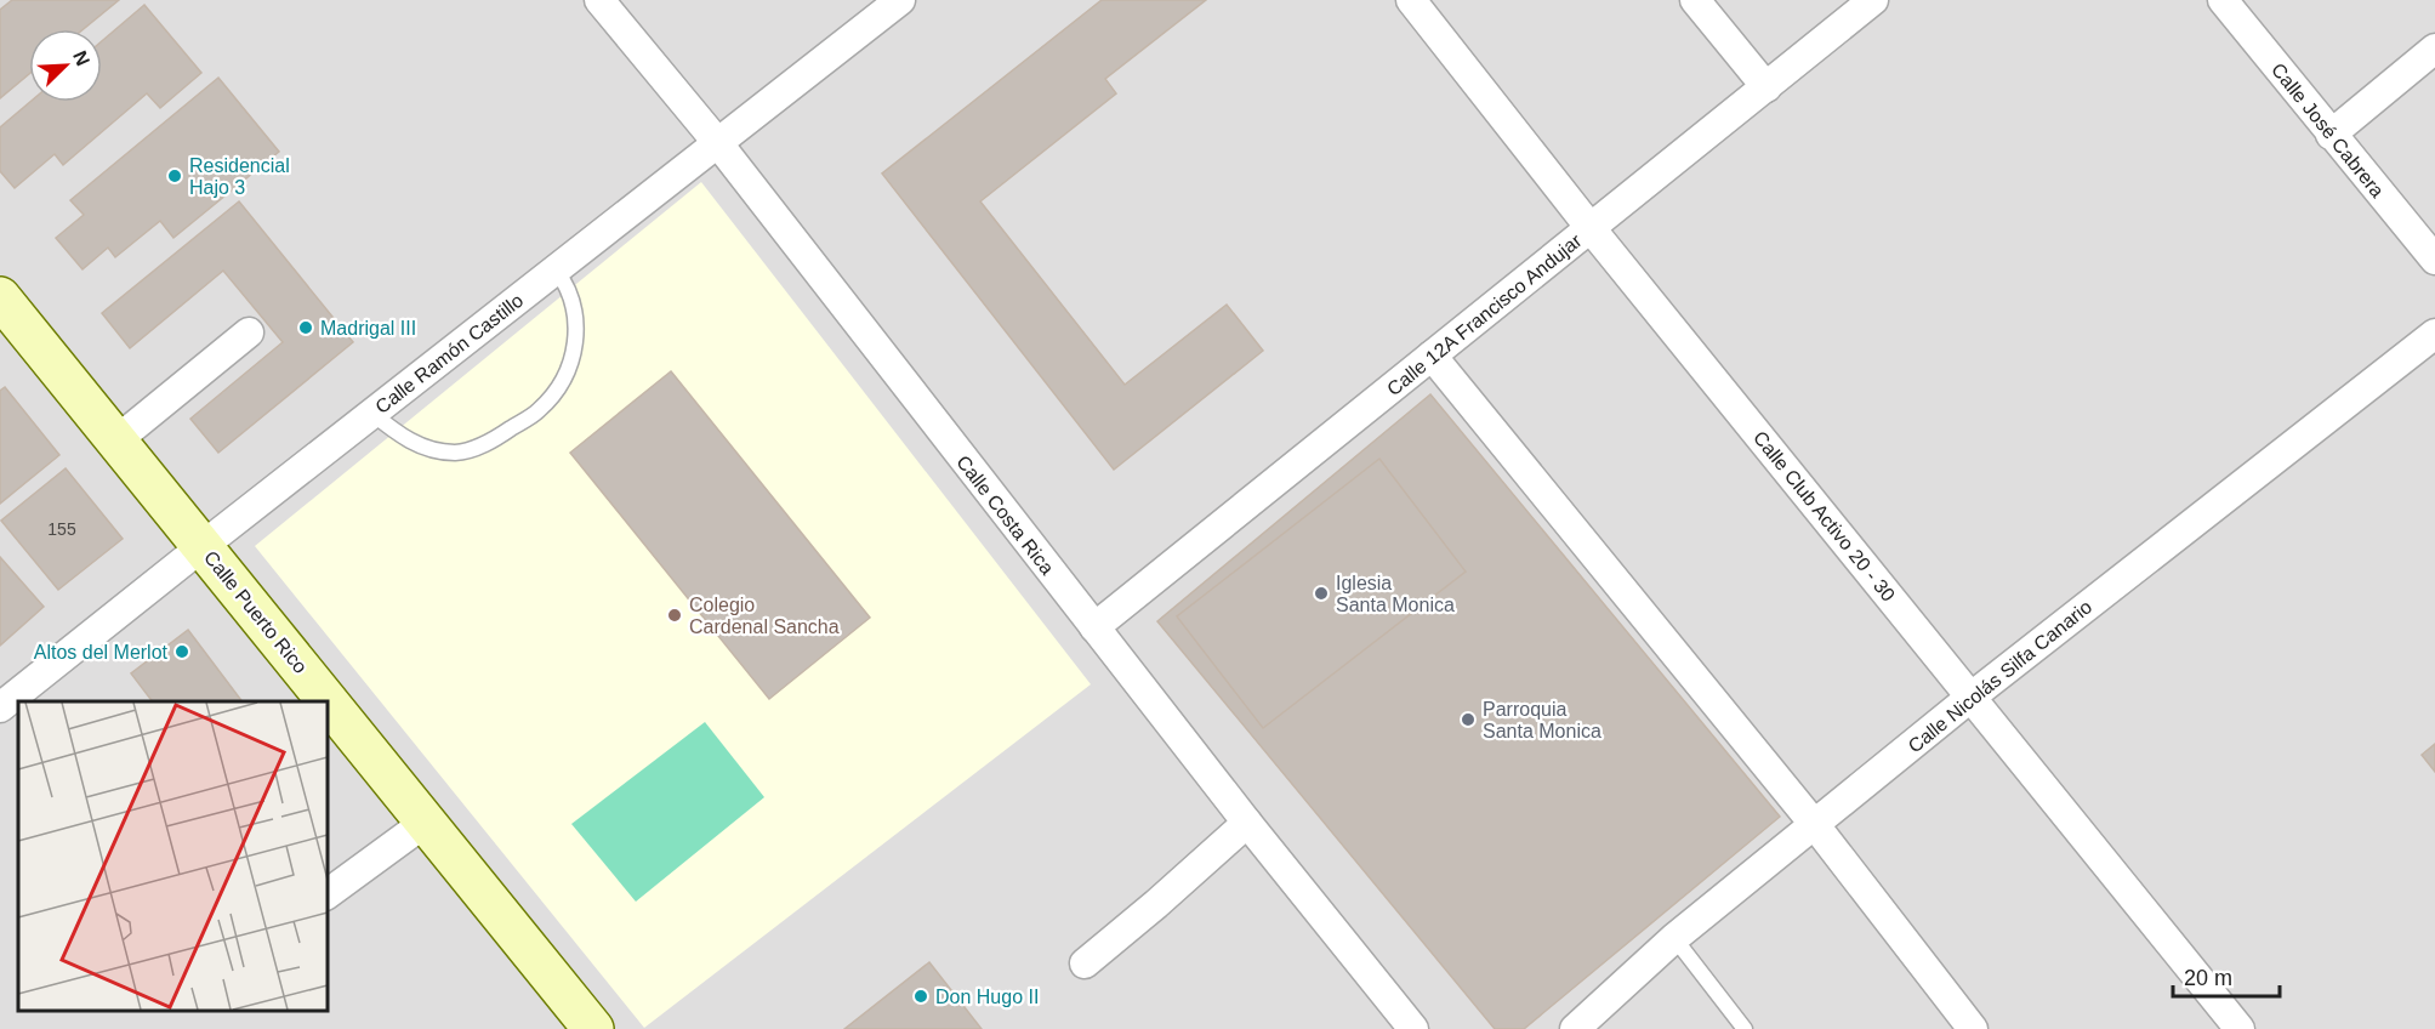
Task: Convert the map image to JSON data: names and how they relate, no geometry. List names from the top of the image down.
{
  "streets": {
    "street": [
      "Calle José Cabrera",
      "Calle 12A Francisco Andujar",
      "Calle Ramón Castillo",
      "Calle Costa Rica",
      "Calle Club Activo 20 - 30",
      "Calle Puerto Rico",
      "Calle Nicolás Silfa Canario"
    ]
  },
  "crossings": [
    ["Calle 12A Francisco Andujar", "Calle Costa Rica"],
    ["Calle 12A Francisco Andujar", "Calle Club Activo 20 - 30"],
    ["Calle Ramón Castillo", "Calle Costa Rica"],
    ["Calle Ramón Castillo", "Calle Puerto Rico"],
    ["Calle Club Activo 20 - 30", "Calle Nicolás Silfa Canario"]
  ],
  "places": [
    "Residencial Hajo 3",
    "Madrigal III",
    "Iglesia Santa Monica",
    "Colegio Cardenal Sancha",
    "Altos del Merlot",
    "Parroquia Santa Monica",
    "Don Hugo II"
  ],
  "house_numbers": ["155"],
  "scale_bar": "20 m",
  "north": "top right"
}
